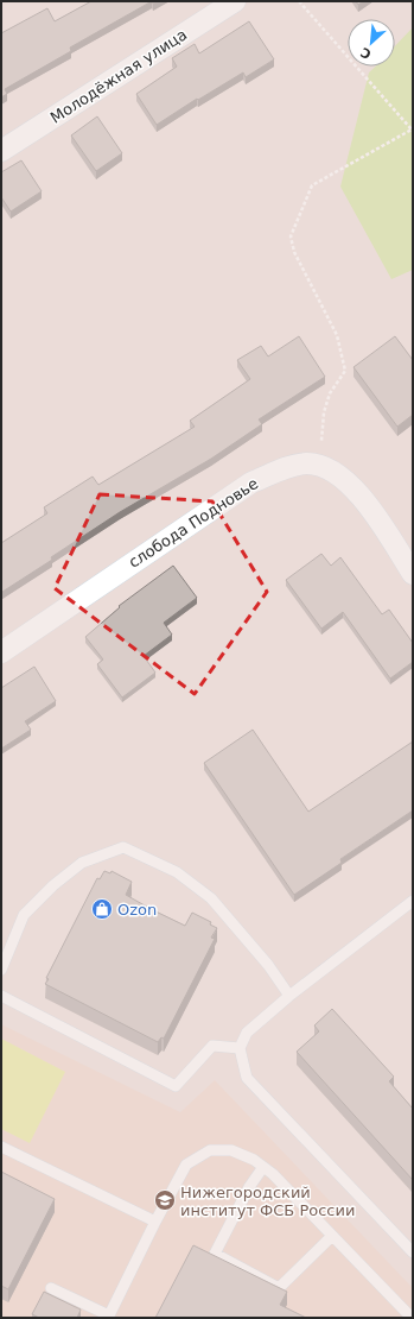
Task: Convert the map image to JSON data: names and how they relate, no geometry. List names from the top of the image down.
{
  "streets": {
    "street": ["Молодёжная улица", "слобода Подновье"]
  },
  "places": {
    "shop": ["Ozon"],
    "school or university": ["Нижегородский институт ФСБ России"]
  },
  "north": "bottom left"
}
